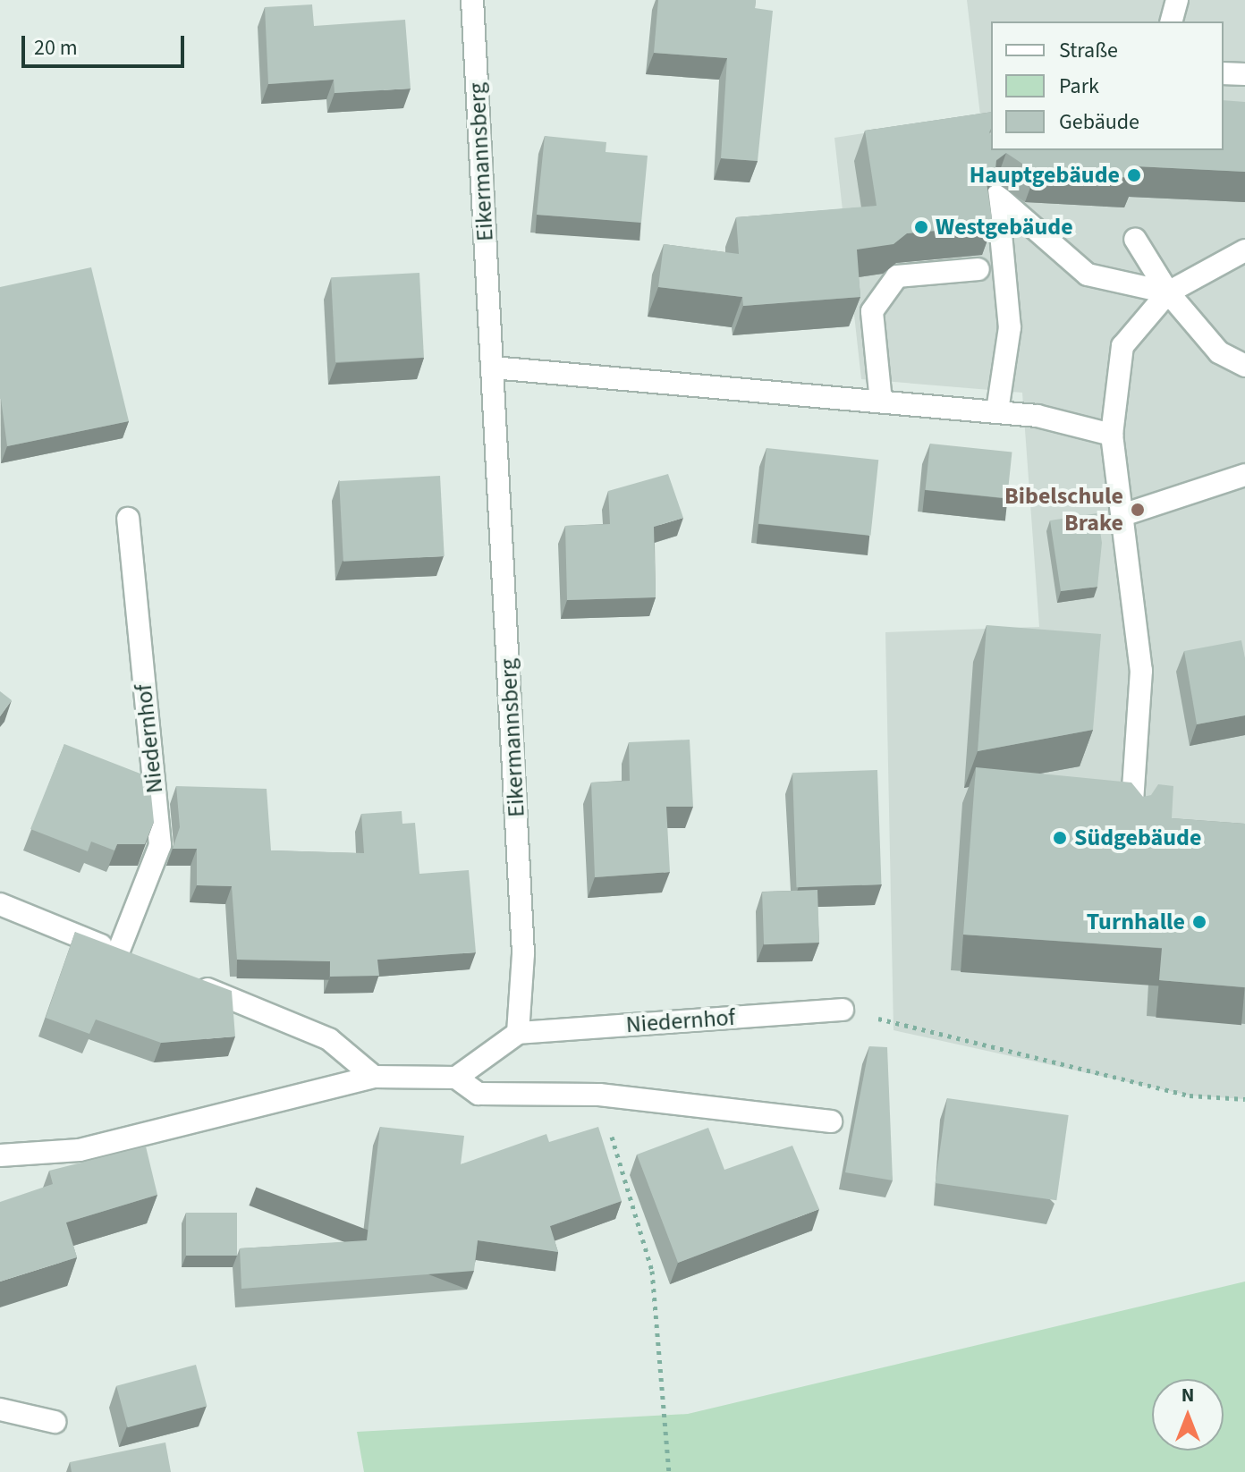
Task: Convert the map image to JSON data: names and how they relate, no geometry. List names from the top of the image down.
{
  "streets": {
    "street": ["Eikermannsberg", "Niedernhof"]
  },
  "crossings": [
    ["Eikermannsberg", "Niedernhof"]
  ],
  "places": [
    "Hauptgebäude",
    "Westgebäude",
    "Bibelschule Brake",
    "Südgebäude",
    "Turnhalle"
  ],
  "legend": ["Straße", "Park", "Gebäude"],
  "scale_bar": "20 m",
  "north": "top"
}
